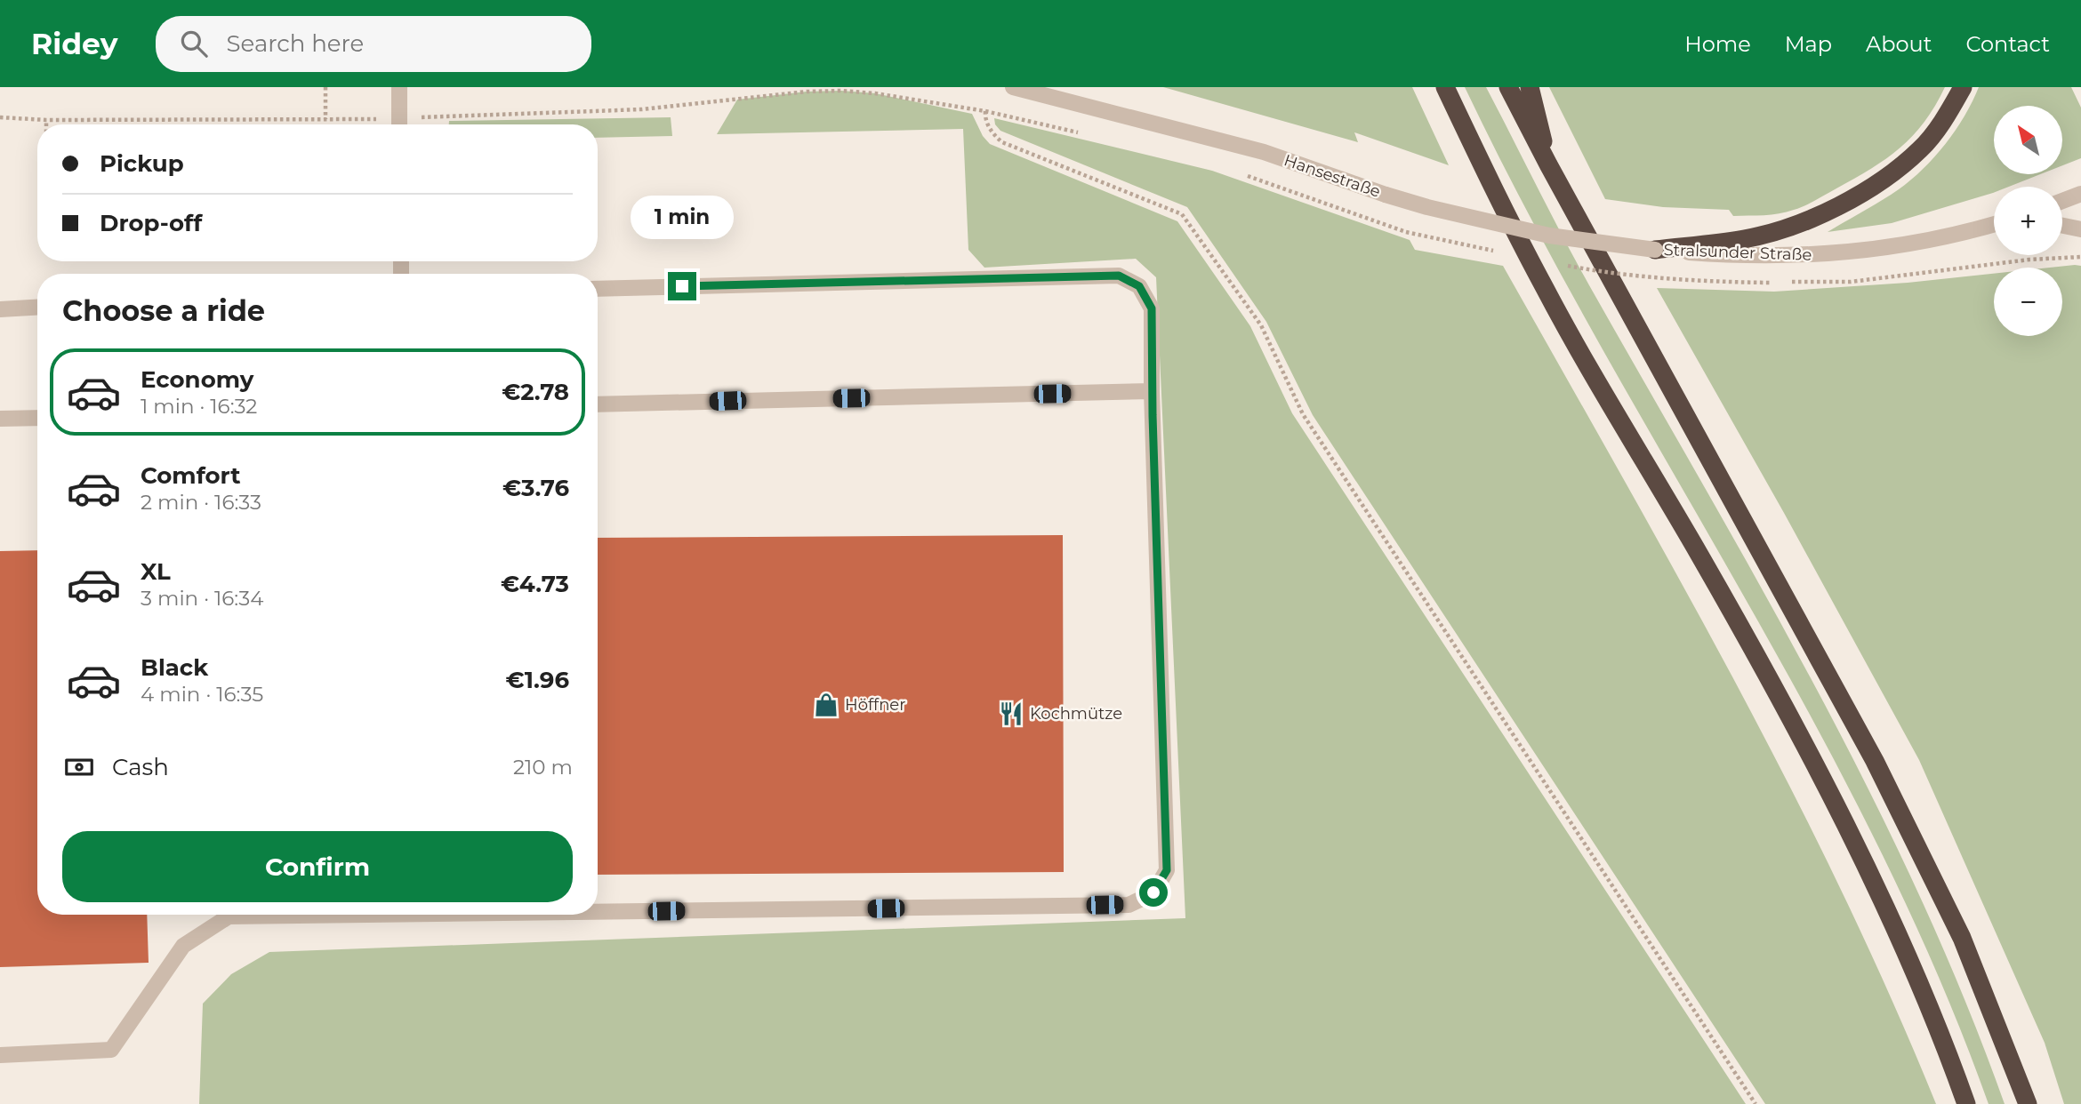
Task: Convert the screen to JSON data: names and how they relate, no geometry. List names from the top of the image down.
{
  "streets": {
    "street": ["Hansestraße", "Stralsunder Straße"]
  },
  "crossings": [
    ["Hansestraße", "Stralsunder Straße"]
  ],
  "places": {
    "shop": ["Höffner"],
    "restaurant": ["Kochmütze"]
  },
  "north": "top left",
  "page": {
    "header": "Ridey",
    "search": "Search here",
    "nav": [
      "Home",
      "Map",
      "About",
      "Contact"
    ],
    "map_buttons": ["+", "−"],
    "banner": ["Pickup", "Drop-off"],
    "bubble": "1 min",
    "heading": "Choose a ride",
    "list": [
      {
        "name": "Economy",
        "note": "1 min · 16:32",
        "value": "€2.78"
      },
      {
        "name": "Comfort",
        "note": "2 min · 16:33",
        "value": "€3.76"
      },
      {
        "name": "XL",
        "note": "3 min · 16:34",
        "value": "€4.73"
      },
      {
        "name": "Black",
        "note": "4 min · 16:35",
        "value": "€1.96"
      }
    ],
    "pay": ["Cash", "210 m"],
    "buttons": "Confirm"
  }
}
